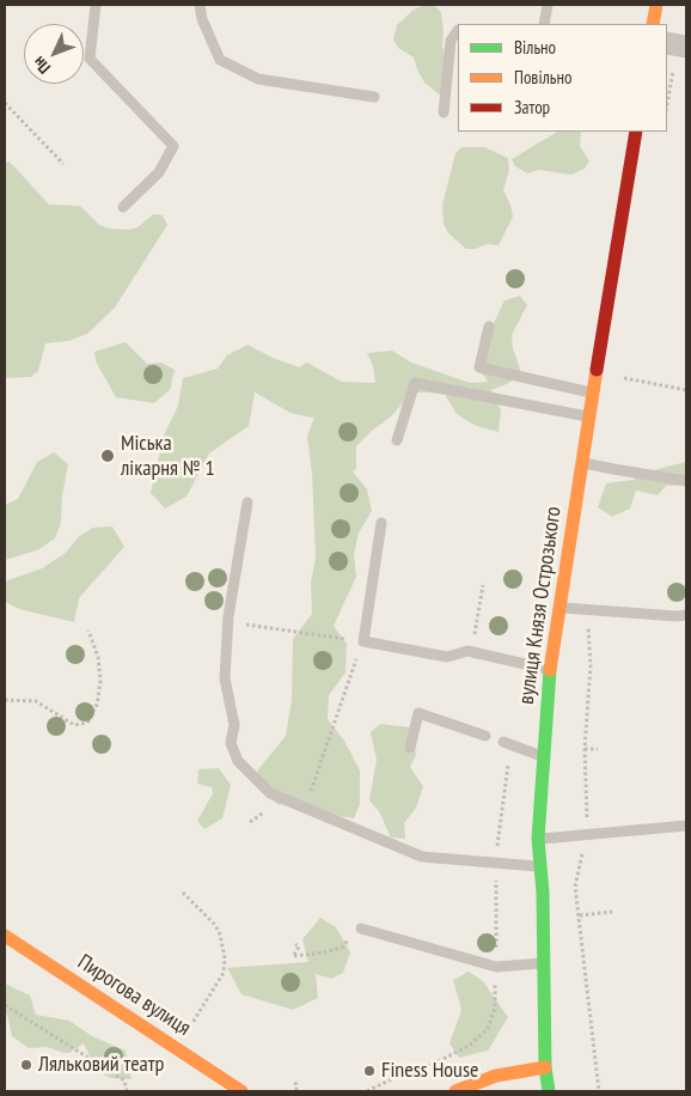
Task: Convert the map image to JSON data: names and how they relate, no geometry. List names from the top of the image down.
{
  "streets": {
    "main road": ["вулиця Князя Острозького", "Пирогова вулиця"]
  },
  "places": ["Міська лікарня № 1", "Ляльковий театр", "Finess House"],
  "legend": ["Вільно", "Повільно", "Затор"],
  "north": "bottom left"
}
